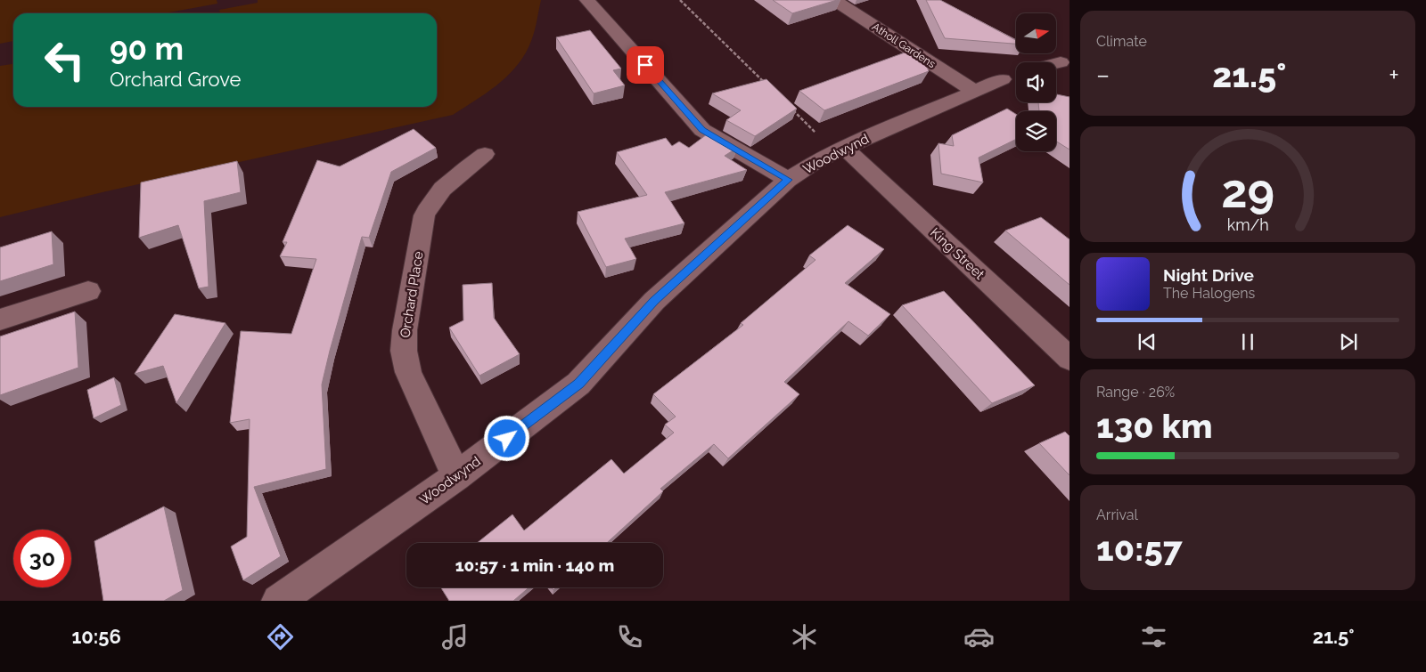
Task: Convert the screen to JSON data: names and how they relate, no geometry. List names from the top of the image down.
{
  "streets": {
    "street": [
      "Atholl Gardens",
      "Woodwynd",
      "King Street",
      "Orchard Place"
    ]
  },
  "crossings": [
    ["Atholl Gardens", "Woodwynd"],
    ["Woodwynd", "King Street"],
    ["Woodwynd", "Orchard Place"]
  ],
  "north": "right",
  "page": {
    "tile": [
      "Climate",
      ["Range · 26%", "130 km"],
      ["Arrival", "10:57"]
    ],
    "turn": ["90 m", "Orchard Grove"],
    "heat": ["−", "21.5°", "+"],
    "song": ["Night Drive", "The Halogens"],
    "limit": "30",
    "trip": "10:57 · 1 min · 140 m",
    "tabs": ["10:56", "21.5°"],
    "gauge": ["29", "km/h"]
  }
}
